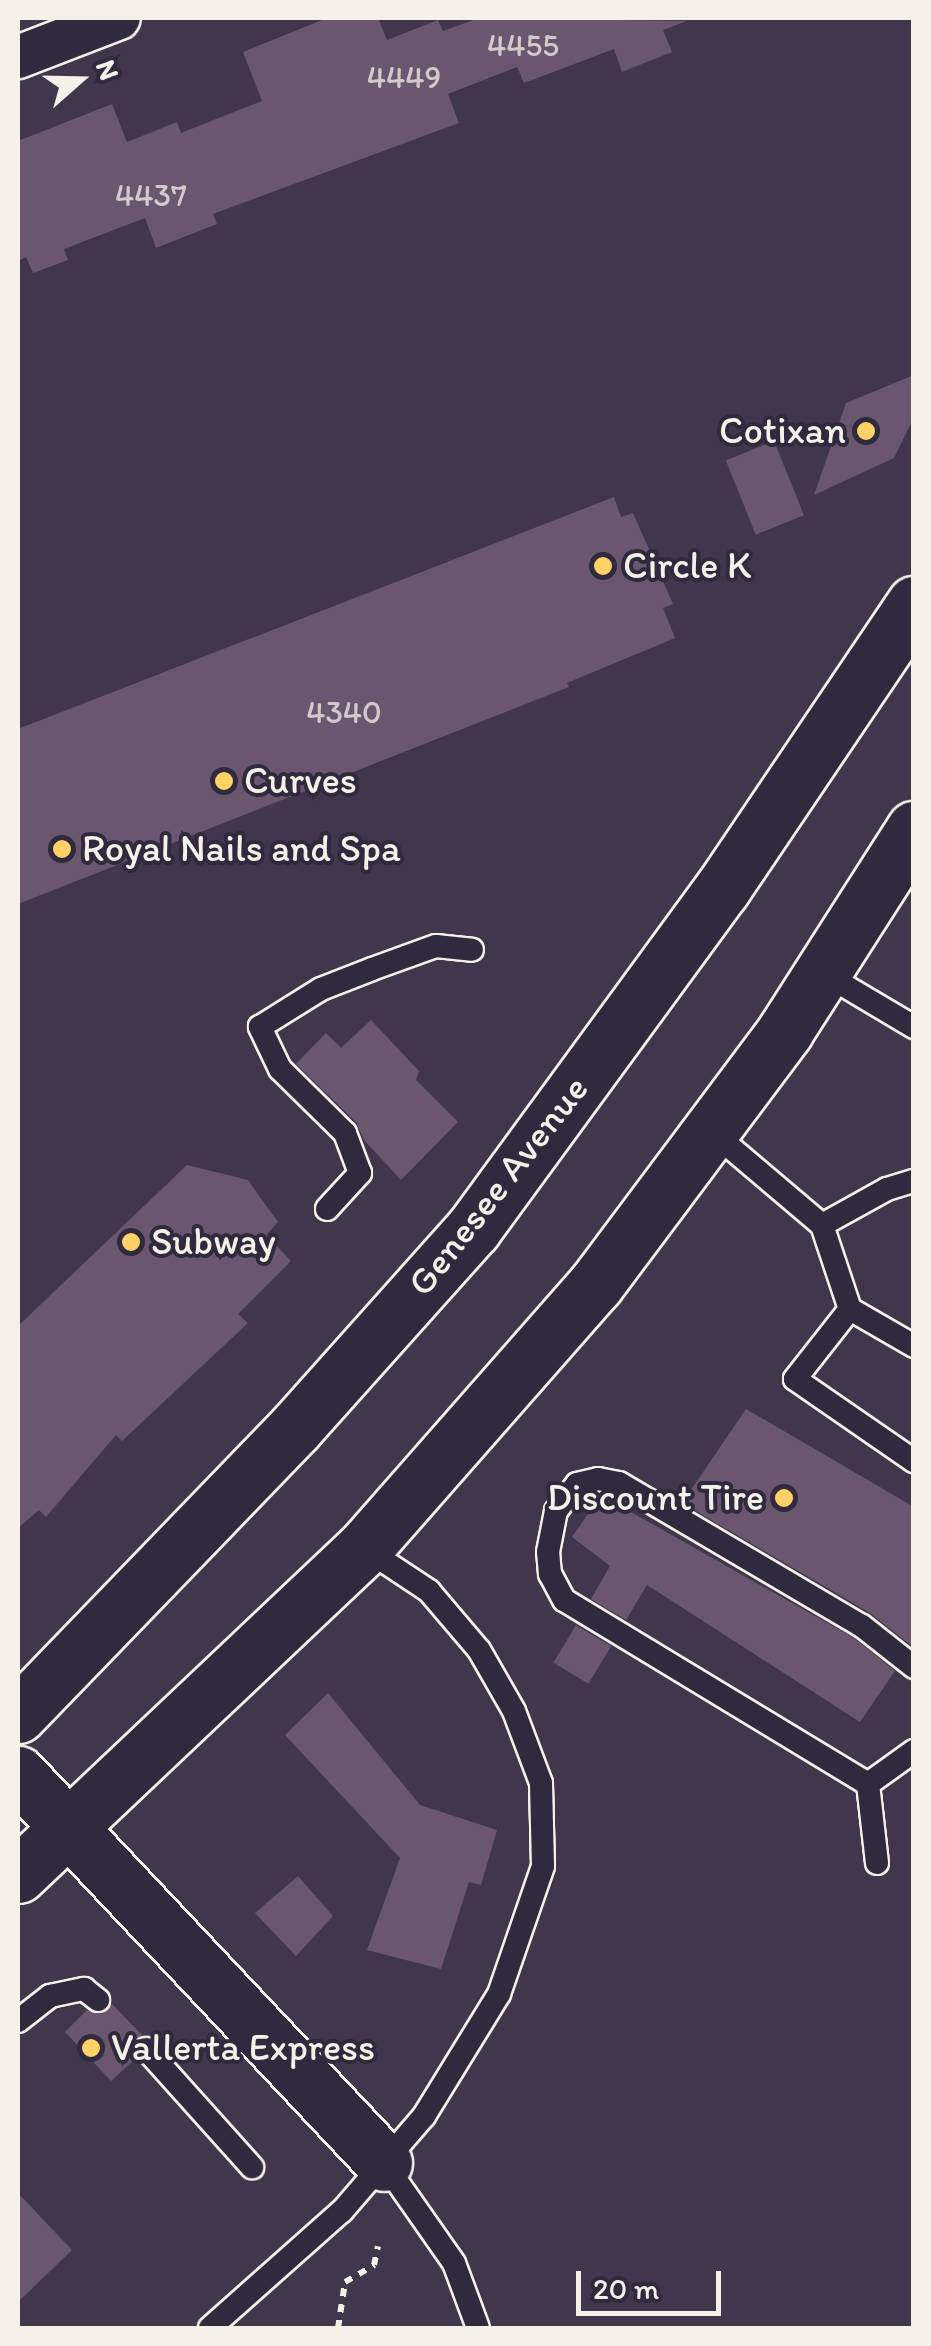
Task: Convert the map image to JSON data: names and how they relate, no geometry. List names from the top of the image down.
{
  "streets": {
    "main road": ["Genesee Avenue"]
  },
  "places": [
    "Cotixan",
    "Circle K",
    "Curves",
    "Royal Nails and Spa",
    "Subway",
    "Discount Tire",
    "Vallerta Express"
  ],
  "house_numbers": [
    "4455",
    "4449",
    "4437",
    "4340"
  ],
  "scale_bar": "20 m",
  "north": "right"
}
